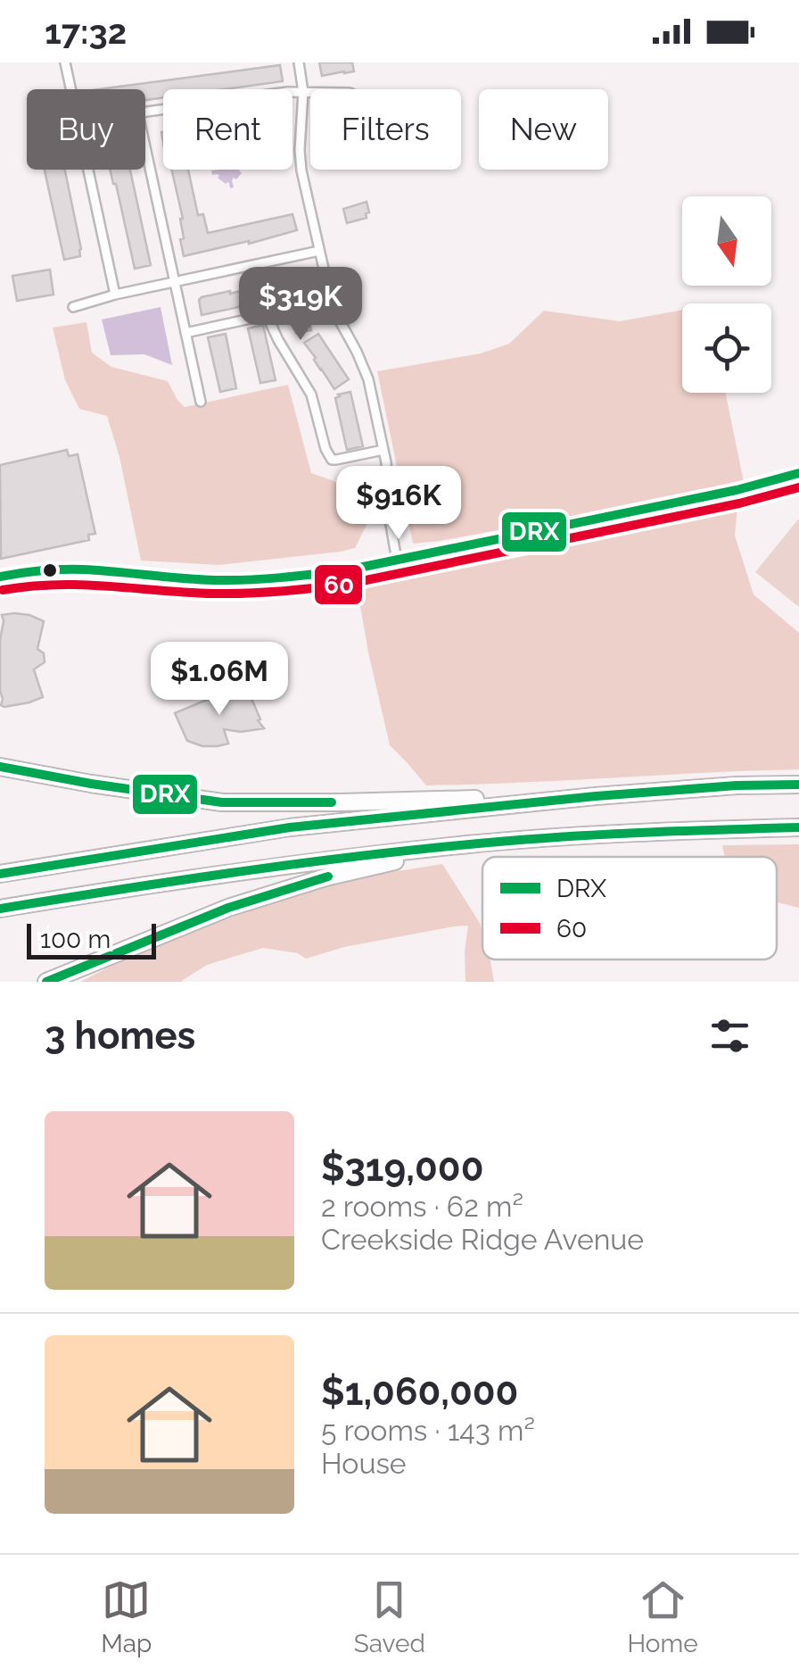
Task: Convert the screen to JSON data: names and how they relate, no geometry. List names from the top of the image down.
{
  "lines": ["transit line DRX", "transit line 60"],
  "legend": ["DRX", "60"],
  "scale_bar": "100 m",
  "north": "bottom",
  "page": {
    "status": "17:32",
    "chip": [
      "Buy",
      "Rent",
      "Filters",
      "New"
    ],
    "price": ["$319K", "$916K", "$1.06M"],
    "scale": "100 m",
    "heading": "3 homes",
    "list": [
      {
        "name": "$319,000",
        "note": "2 rooms · 62 m² · Creekside Ridge Avenue"
      },
      {
        "name": "$1,060,000",
        "note": "5 rooms · 143 m² · House"
      }
    ],
    "tabs": ["Map", "Saved", "Home"]
  }
}
